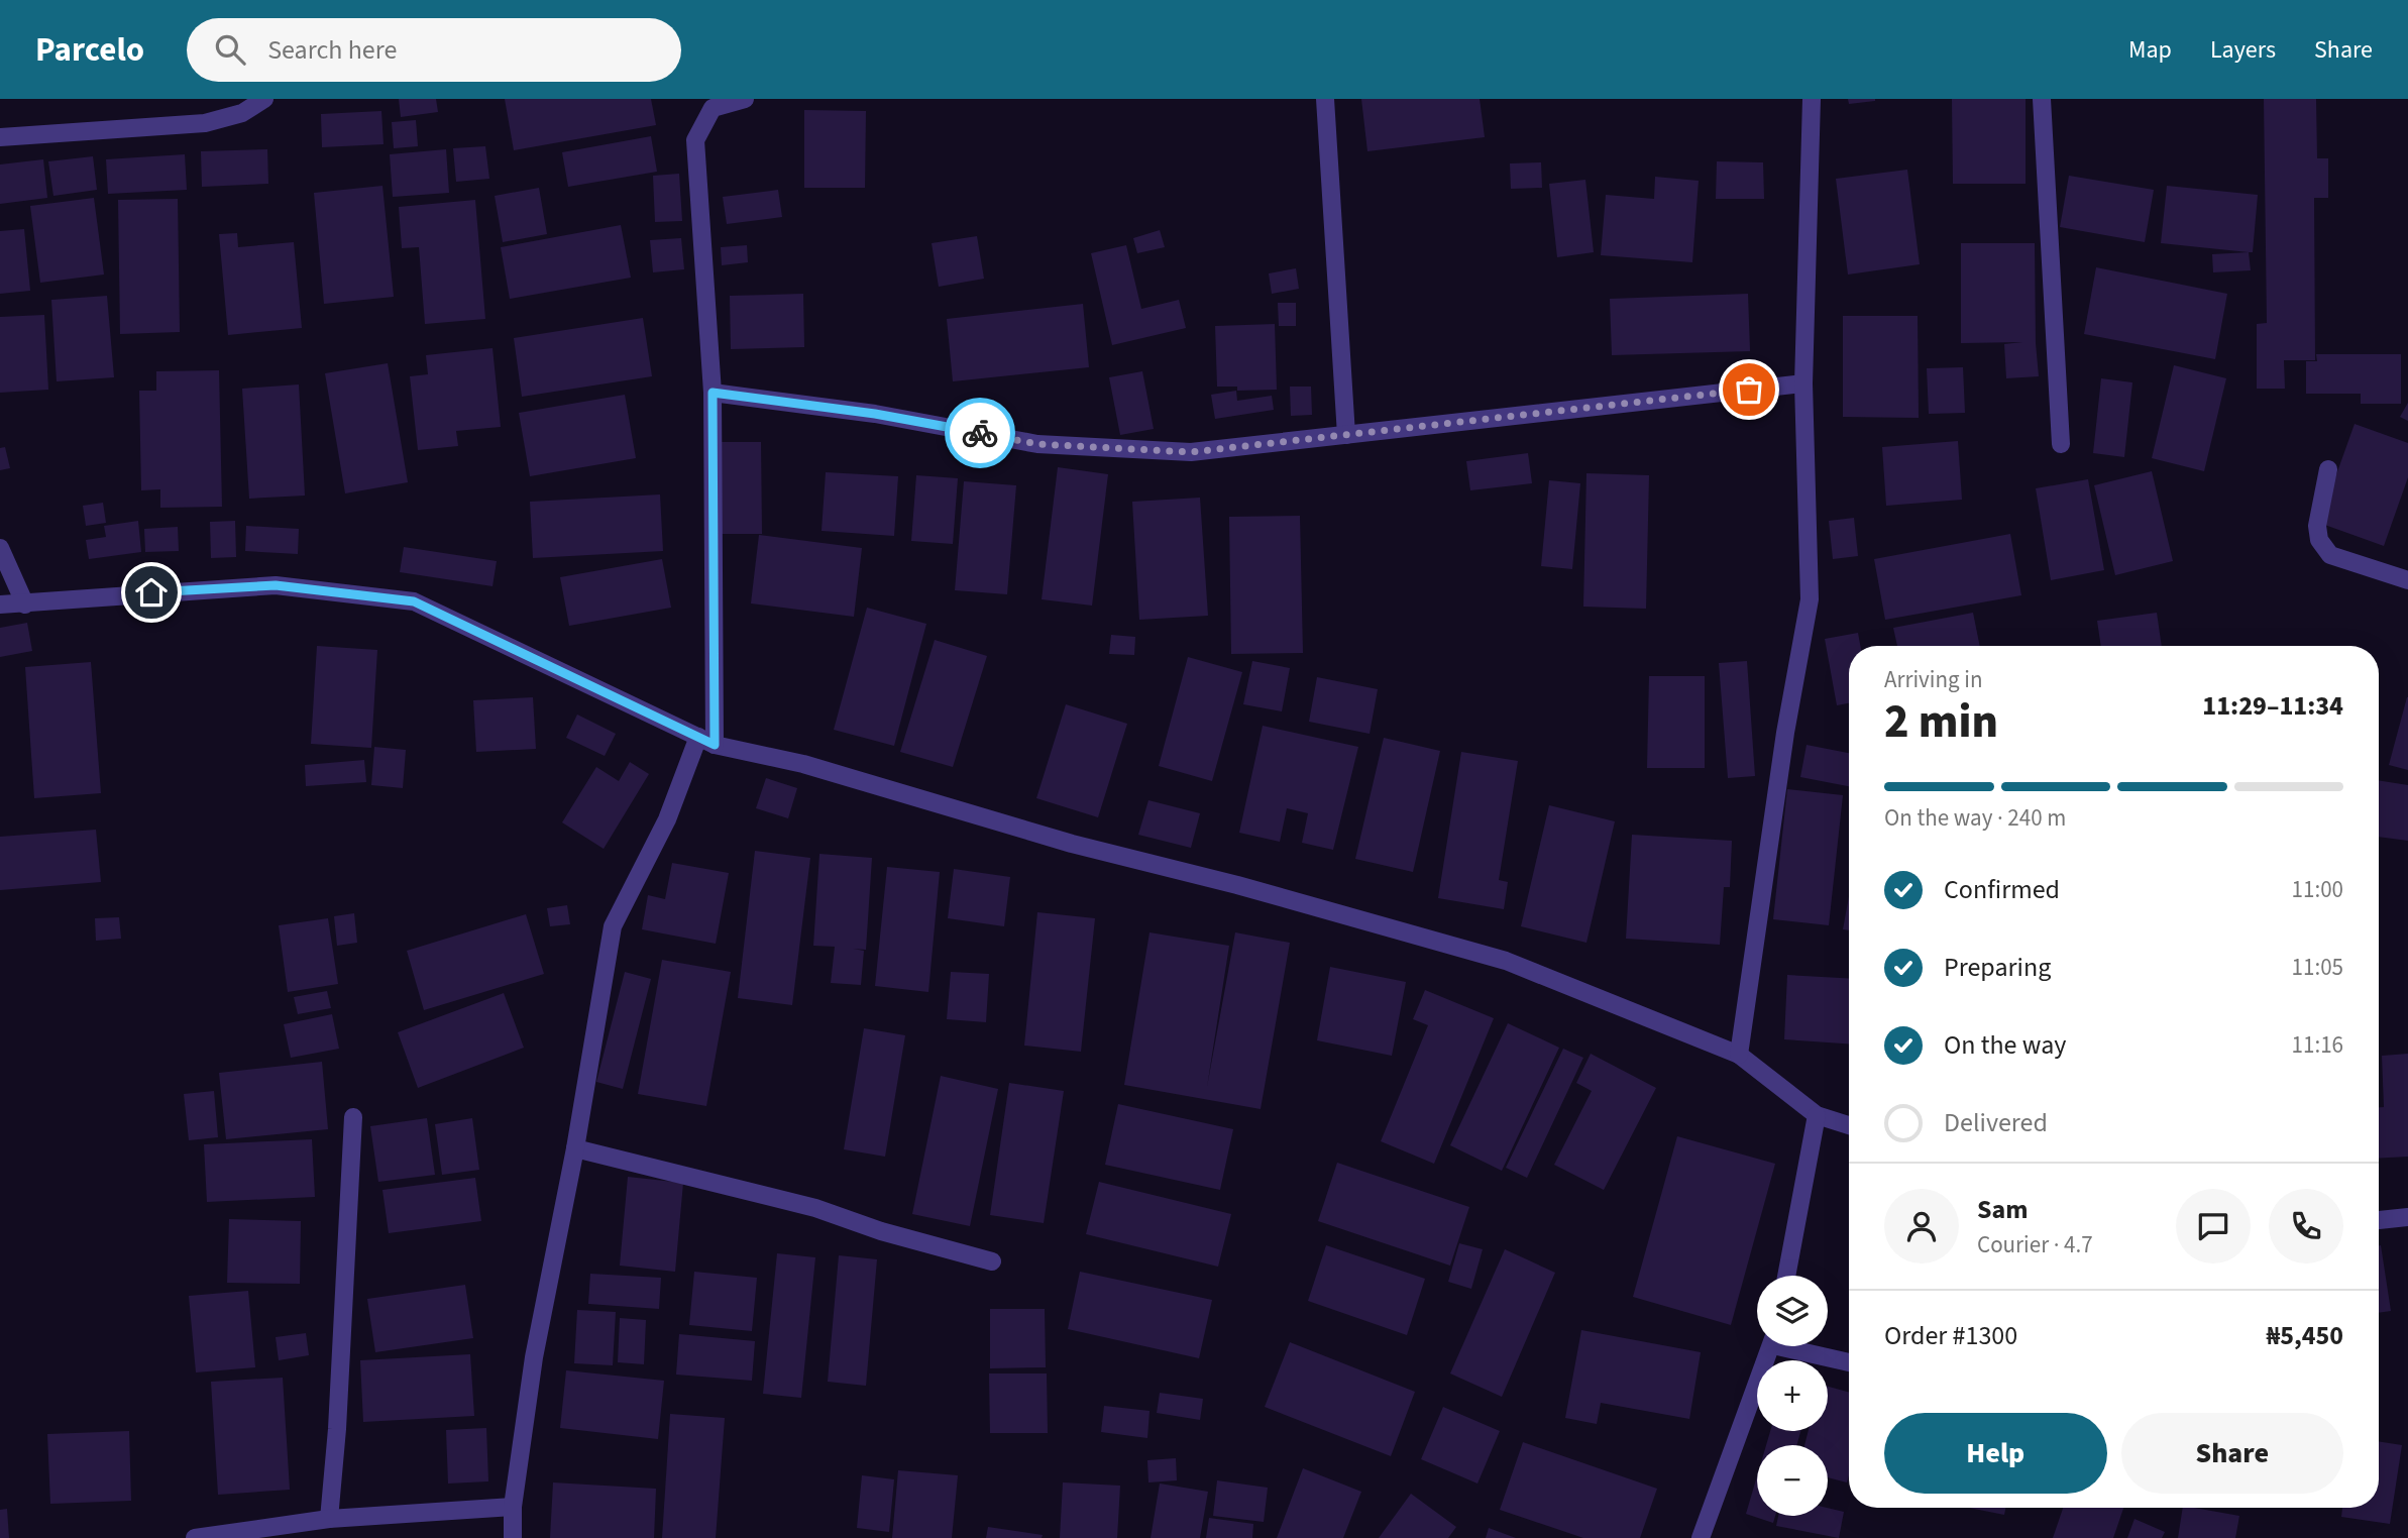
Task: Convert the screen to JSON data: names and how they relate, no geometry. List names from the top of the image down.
{
  "page": {
    "header": "Parcelo",
    "search": "Search here",
    "nav": ["Map", "Layers", "Share"],
    "heading": ["2 min", "Arriving in", "11:29–11:34"],
    "panel": [
      "Sam",
      "Courier · 4.7",
      "Order #1300",
      "₦5,450"
    ],
    "bar": "On the way · 240 m",
    "list": [
      ["Confirmed", "11:00"],
      ["Preparing", "11:05"],
      ["On the way", "11:16"],
      "Delivered"
    ],
    "map_buttons": ["+", "−"],
    "buttons": ["Help", "Share"]
  }
}
